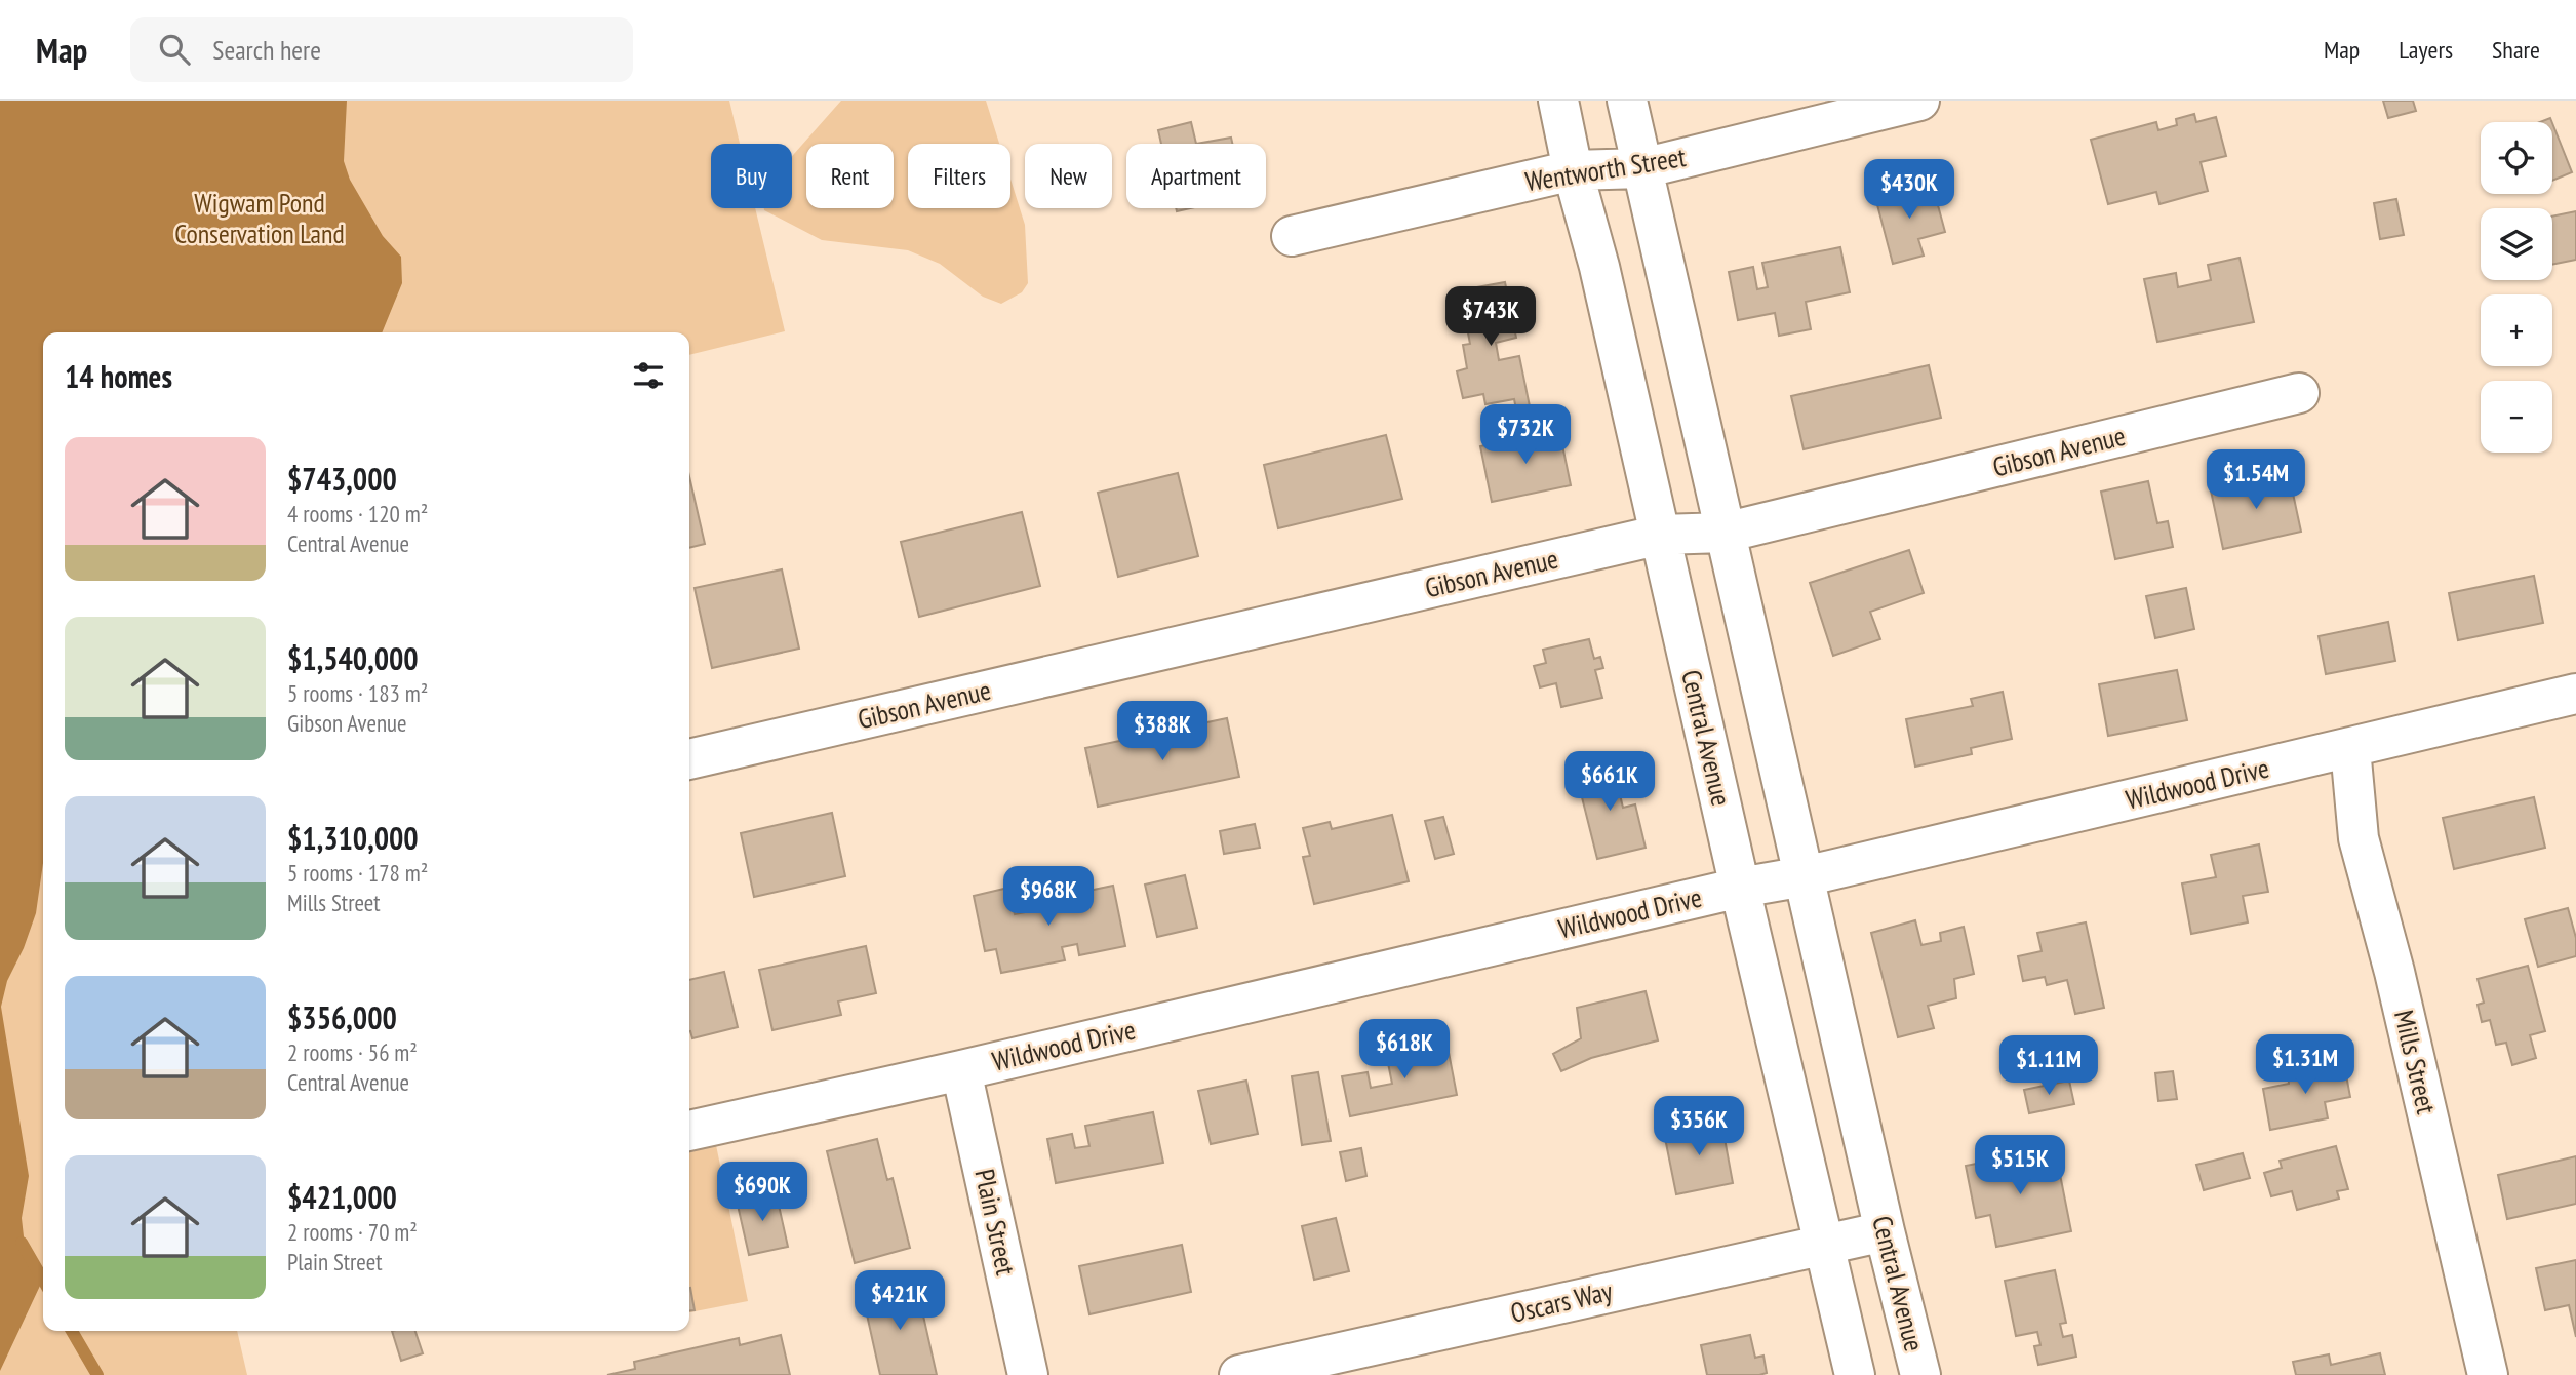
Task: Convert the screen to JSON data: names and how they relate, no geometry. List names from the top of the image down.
{
  "streets": {
    "street": [
      "Wentworth Street",
      "Gibson Avenue",
      "Central Avenue",
      "Wildwood Drive",
      "Mills Street",
      "Plain Street",
      "Oscars Way"
    ]
  },
  "crossings": [
    ["Wentworth Street", "Central Avenue"],
    ["Gibson Avenue", "Central Avenue"],
    ["Central Avenue", "Wildwood Drive"],
    ["Central Avenue", "Oscars Way"],
    ["Wildwood Drive", "Mills Street"],
    ["Wildwood Drive", "Plain Street"]
  ],
  "parks": ["Wigwam Pond Conservation Land"],
  "page": {
    "header": "Map",
    "search": "Search here",
    "nav": ["Map", "Layers", "Share"],
    "map_buttons": ["+", "−"],
    "chip": [
      "Buy",
      "Rent",
      "Filters",
      "New",
      "Apartment"
    ],
    "price": [
      "$430K",
      "$743K",
      "$732K",
      "$1.54M",
      "$388K",
      "$661K",
      "$968K",
      "$618K",
      "$1.31M",
      "$1.11M",
      "$356K",
      "$515K",
      "$690K",
      "$421K"
    ],
    "heading": "14 homes",
    "list": [
      {
        "name": "$743,000",
        "note": "4 rooms · 120 m² · Central Avenue"
      },
      {
        "name": "$1,540,000",
        "note": "5 rooms · 183 m² · Gibson Avenue"
      },
      {
        "name": "$1,310,000",
        "note": "5 rooms · 178 m² · Mills Street"
      },
      {
        "name": "$356,000",
        "note": "2 rooms · 56 m² · Central Avenue"
      },
      {
        "name": "$421,000",
        "note": "2 rooms · 70 m² · Plain Street"
      }
    ]
  }
}
